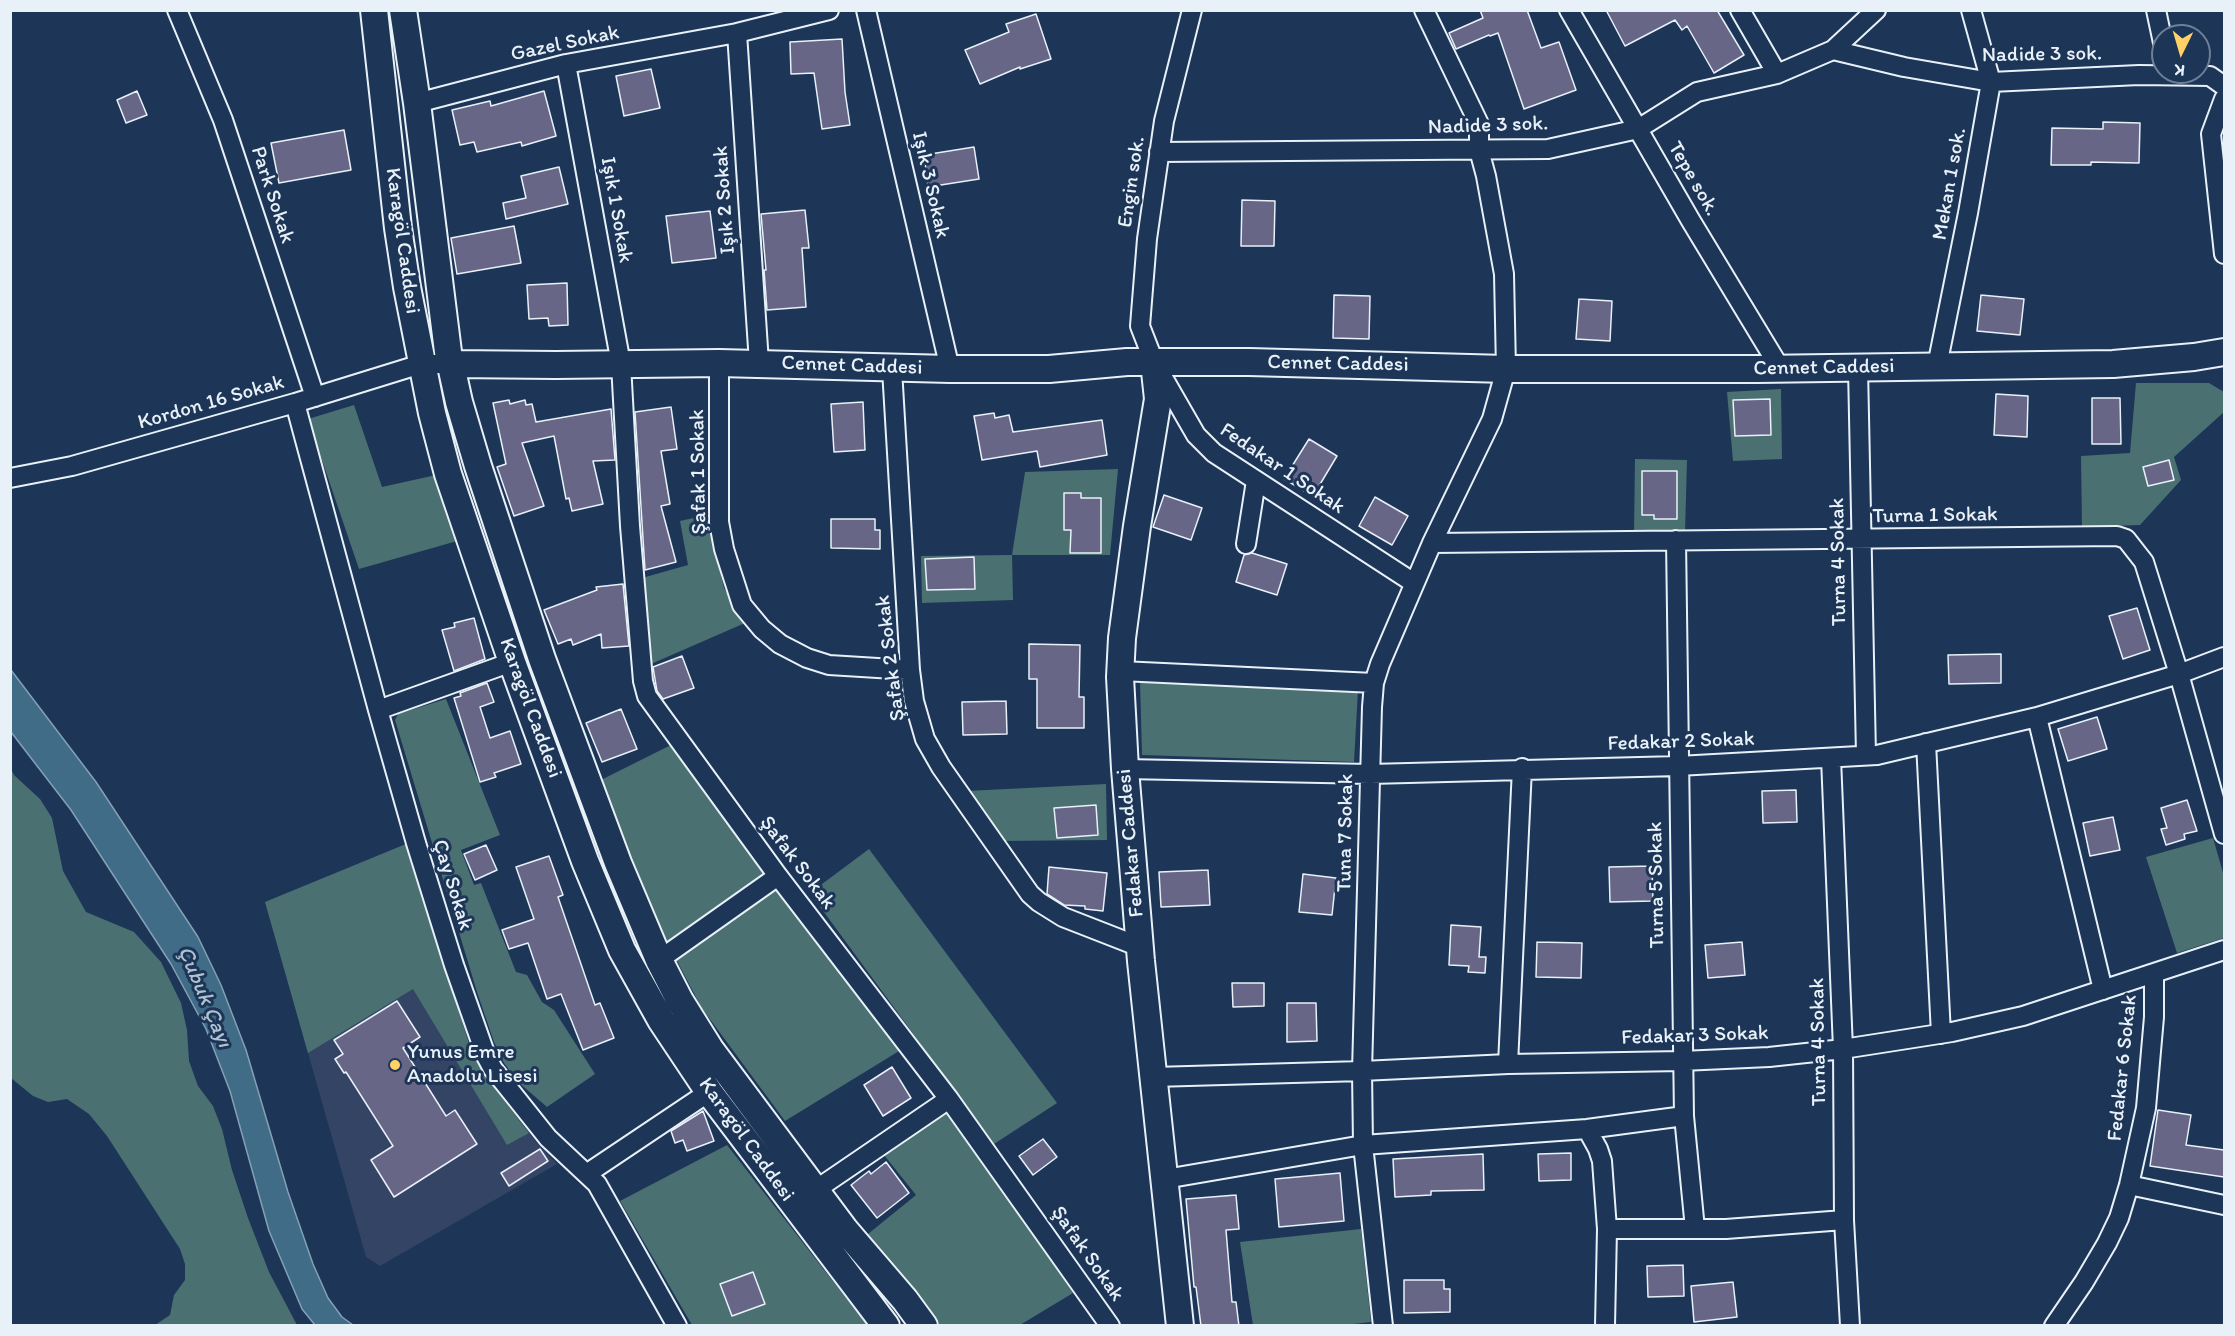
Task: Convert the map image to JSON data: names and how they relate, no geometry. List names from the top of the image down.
{
  "streets": {
    "main road": ["Karagöl Caddesi", "Cennet Caddesi", "Fedakar Caddesi"],
    "street": [
      "Gazel Sokak",
      "Nadide 3 sok.",
      "Tepe sok.",
      "Engin sok.",
      "Mekan 1 sok.",
      "Işık 3 Sokak",
      "Park Sokak",
      "Işık 2 Sokak",
      "Işık 1 Sokak",
      "Kordon 16 Sokak",
      "Fedakar 1 Sokak",
      "Şafak 1 Sokak",
      "Turna 1 Sokak",
      "Turna 4 Sokak",
      "Şafak 2 Sokak",
      "Fedakar 2 Sokak",
      "Tuna 7 Sokak",
      "Şafak Sokak",
      "Çay Sokak",
      "Turna 5 Sokak",
      "Fedakar 3 Sokak",
      "Fedakar 6 Sokak"
    ]
  },
  "crossings": [
    ["Gazel Sokak", "Işık 2 Sokak"],
    ["Gazel Sokak", "Işık 1 Sokak"],
    ["Nadide 3 sok.", "Tepe sok."],
    ["Nadide 3 sok.", "Engin sok."],
    ["Nadide 3 sok.", "Mekan 1 sok."],
    ["Nadide 3 sok.", "Tuna 7 Sokak"],
    ["Tepe sok.", "Cennet Caddesi"],
    ["Engin sok.", "Cennet Caddesi"],
    ["Engin sok.", "Fedakar 1 Sokak"],
    ["Engin sok.", "Fedakar Caddesi"],
    ["Mekan 1 sok.", "Cennet Caddesi"],
    ["Işık 3 Sokak", "Cennet Caddesi"],
    ["Park Sokak", "Kordon 16 Sokak"],
    ["Işık 2 Sokak", "Cennet Caddesi"],
    ["Işık 1 Sokak", "Cennet Caddesi"],
    ["Işık 1 Sokak", "Şafak Sokak"],
    ["Karagöl Caddesi", "Kordon 16 Sokak"],
    ["Cennet Caddesi", "Kordon 16 Sokak"],
    ["Cennet Caddesi", "Fedakar 1 Sokak"],
    ["Cennet Caddesi", "Şafak 1 Sokak"],
    ["Cennet Caddesi", "Turna 4 Sokak"],
    ["Cennet Caddesi", "Şafak 2 Sokak"],
    ["Cennet Caddesi", "Tuna 7 Sokak"],
    ["Cennet Caddesi", "Fedakar Caddesi"],
    ["Cennet Caddesi", "Şafak Sokak"],
    ["Kordon 16 Sokak", "Çay Sokak"],
    ["Fedakar 1 Sokak", "Tuna 7 Sokak"],
    ["Fedakar 1 Sokak", "Fedakar Caddesi"],
    ["Şafak 1 Sokak", "Şafak 2 Sokak"],
    ["Turna 1 Sokak", "Turna 4 Sokak"],
    ["Turna 1 Sokak", "Fedakar 2 Sokak"],
    ["Turna 1 Sokak", "Tuna 7 Sokak"],
    ["Turna 1 Sokak", "Turna 5 Sokak"],
    ["Turna 4 Sokak", "Fedakar 2 Sokak"],
    ["Turna 4 Sokak", "Fedakar 3 Sokak"],
    ["Şafak 2 Sokak", "Fedakar Caddesi"],
    ["Fedakar 2 Sokak", "Tuna 7 Sokak"],
    ["Fedakar 2 Sokak", "Fedakar Caddesi"],
    ["Fedakar 2 Sokak", "Turna 5 Sokak"],
    ["Tuna 7 Sokak", "Fedakar 3 Sokak"],
    ["Fedakar Caddesi", "Fedakar 3 Sokak"],
    ["Turna 5 Sokak", "Fedakar 3 Sokak"],
    ["Fedakar 3 Sokak", "Fedakar 6 Sokak"]
  ],
  "water": ["Çubuk Çayı"],
  "places": ["Yunus Emre Anadolu Lisesi"],
  "north": "bottom"
}
